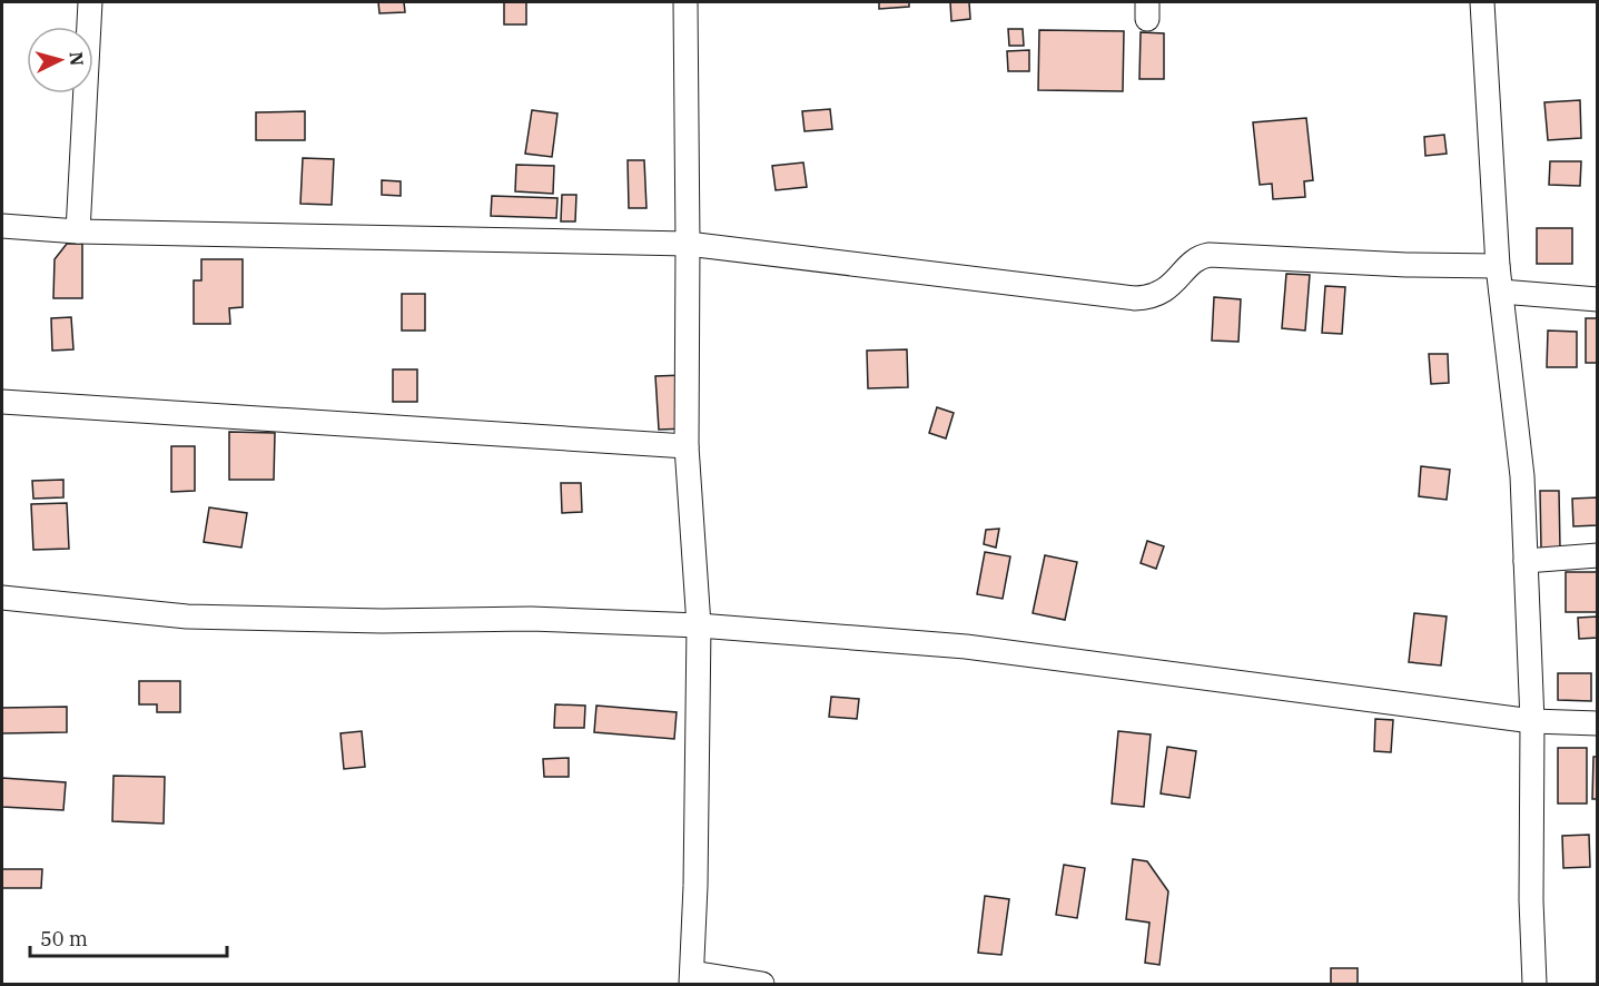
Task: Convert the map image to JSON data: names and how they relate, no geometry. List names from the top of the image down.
{
  "scale_bar": "50 m",
  "north": "right"
}
